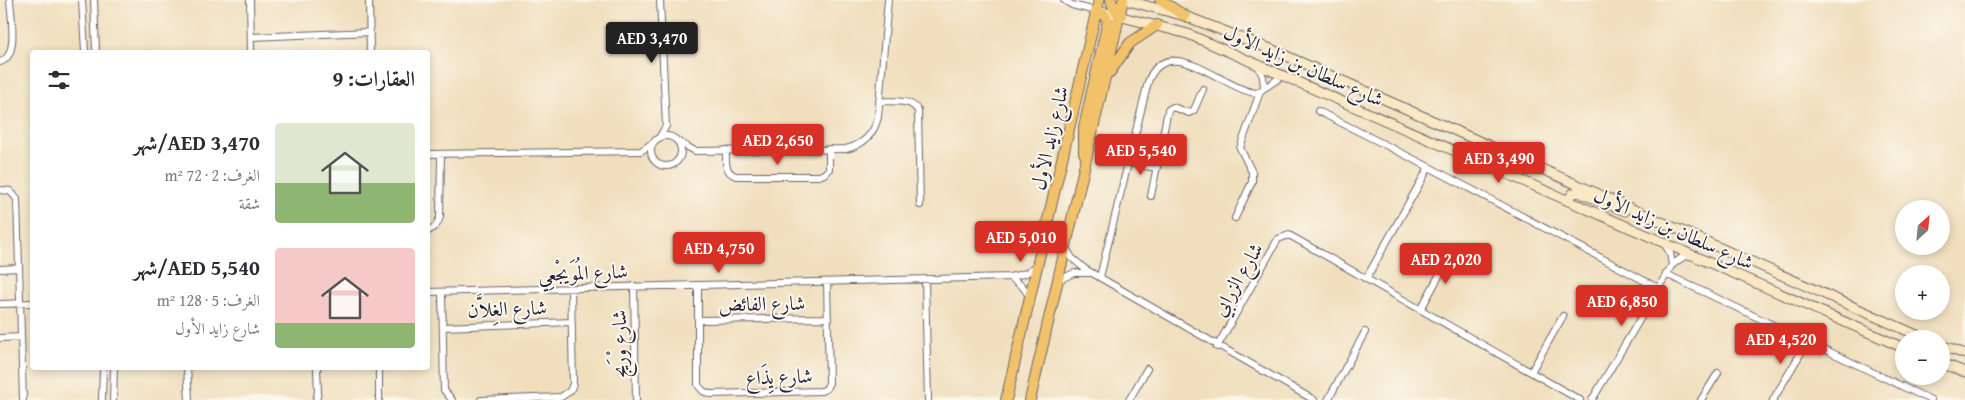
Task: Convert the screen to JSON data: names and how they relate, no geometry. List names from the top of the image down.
{
  "streets": {
    "main road": ["شارع سلطان بن زايد الأول", "شارع زايد الأول"],
    "street": [
      "شارع المُوَيجْعِي",
      "شارع الزرابي",
      "شارع الفائض",
      "شارع الغِلاَّن",
      "شارع وْرَيج",
      "شارع يِذَاع"
    ]
  },
  "crossings": [
    ["شارع سلطان بن زايد الأول", "شارع زايد الأول"],
    ["شارع زايد الأول", "شارع المُوَيجْعِي"],
    ["شارع المُوَيجْعِي", "شارع وْرَيج"],
    ["شارع المُوَيجْعِي", "شارع يِذَاع"],
    ["شارع الفائض", "شارع يِذَاع"]
  ],
  "north": "top right",
  "page": {
    "price": [
      "AED 3,470",
      "AED 2,650",
      "AED 5,540",
      "AED 3,490",
      "AED 5,010",
      "AED 4,750",
      "AED 2,020",
      "AED 6,850",
      "AED 4,520"
    ],
    "heading": "العقارات: 9",
    "list": [
      {
        "name": "AED 3,470/شهر",
        "note": "الغرف: 2 · 72 m² · شقة"
      },
      {
        "name": "AED 5,540/شهر",
        "note": "الغرف: 5 · 128 m² · شارع زايد الأول"
      }
    ],
    "map_buttons": ["+", "−"]
  }
}
